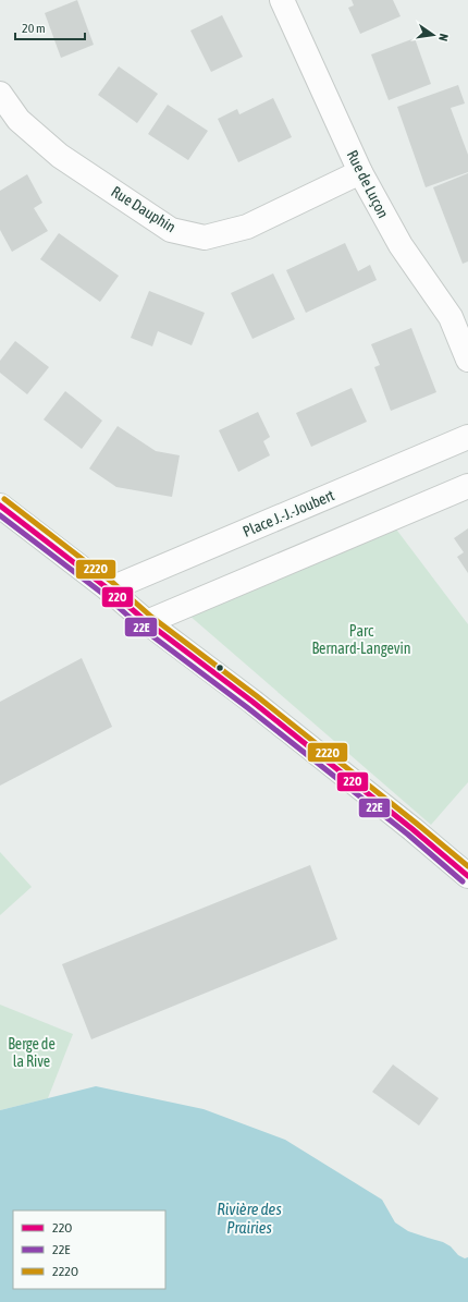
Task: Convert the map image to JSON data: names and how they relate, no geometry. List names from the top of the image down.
{
  "streets": {
    "street": ["Rue de Luçon", "Rue Dauphin", "Place J.-J.-Joubert"]
  },
  "crossings": [
    ["Rue de Luçon", "Rue Dauphin"]
  ],
  "water": ["Rivière des Prairies"],
  "parks": ["Parc Bernard-Langevin", "Berge de la Rive"],
  "lines": ["transit line 222O", "transit line 22O", "transit line 22E"],
  "legend": ["22O", "22E", "222O"],
  "scale_bar": "20 m",
  "north": "right"
}
